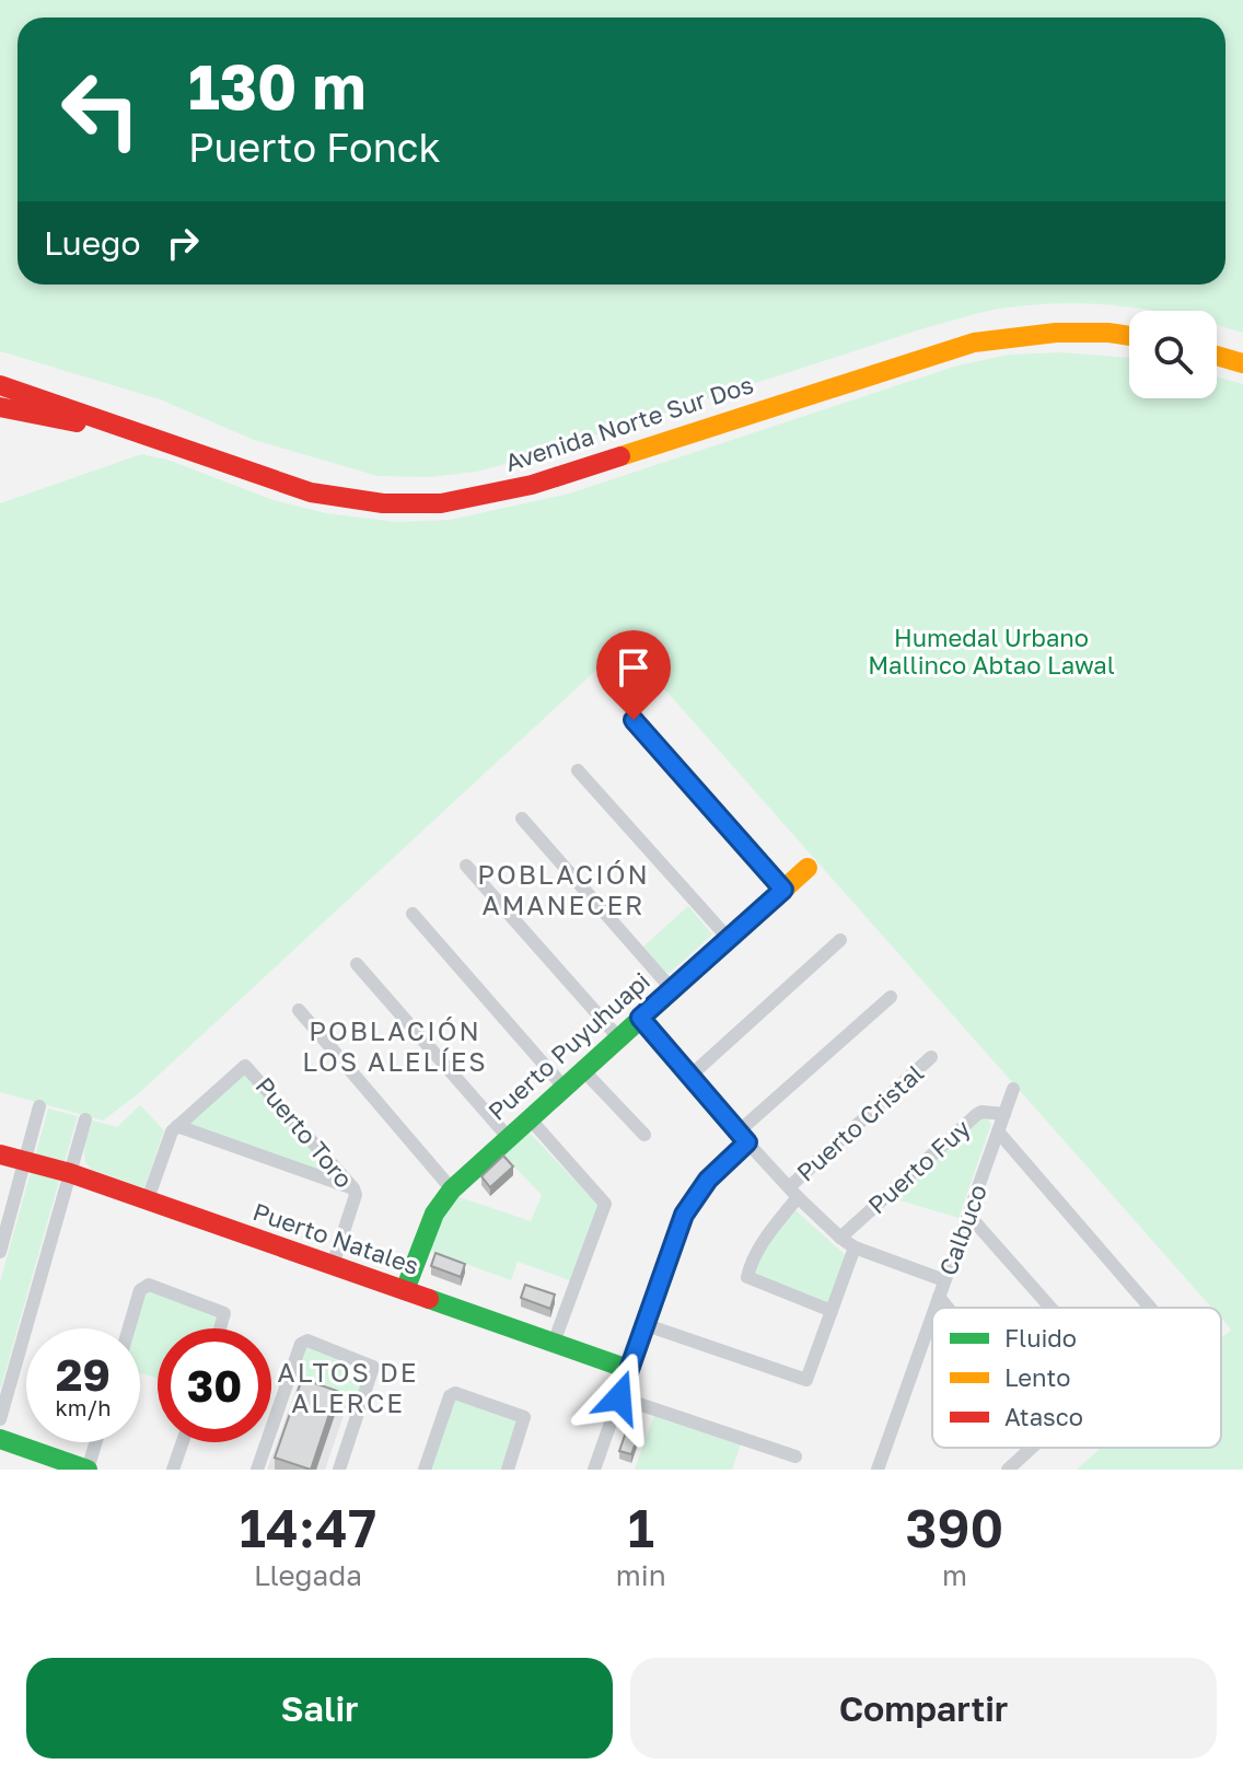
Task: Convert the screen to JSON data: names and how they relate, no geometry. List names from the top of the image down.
{
  "streets": {
    "street": [
      "Avenida Norte Sur Dos",
      "Puerto Puyuhuapi",
      "Puerto Cristal",
      "Puerto Toro",
      "Puerto Fuy",
      "Calbuco",
      "Puerto Natales"
    ]
  },
  "crossings": [
    ["Puerto Puyuhuapi", "Puerto Natales"],
    ["Puerto Toro", "Puerto Natales"],
    ["Puerto Fuy", "Calbuco"]
  ],
  "districts": ["POBLACIÓN AMANECER", "POBLACIÓN LOS ALELÍES", "ALTOS DE ALERCE"],
  "parks": ["Humedal Urbano Mallinco Abtao Lawal"],
  "legend": ["Fluido", "Lento", "Atasco"],
  "page": {
    "turn": ["130 m", "Puerto Fonck"],
    "then": "Luego",
    "speed": "29 km/h",
    "limit": "30",
    "eta": [
      "14:47",
      "Llegada",
      "1",
      "min",
      "390",
      "m"
    ],
    "buttons": ["Salir", "Compartir"]
  }
}
